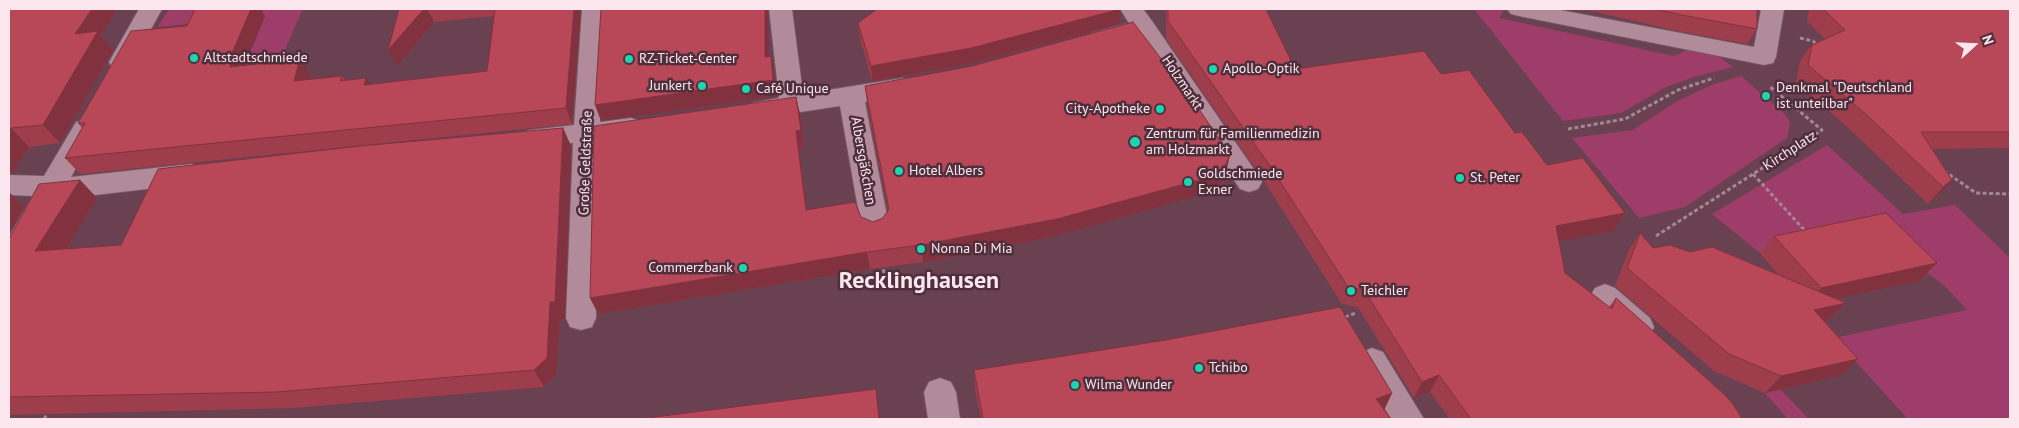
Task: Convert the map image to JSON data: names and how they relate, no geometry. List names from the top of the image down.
{
  "streets": {
    "street": ["Holzmarkt", "Albersgäßchen", "Große Geldstraße"],
    "path": ["Kirchplatz"]
  },
  "districts": ["Recklinghausen"],
  "places": [
    "Altstadtschmiede",
    "RZ-Ticket-Center",
    "Apollo-Optik",
    "Junkert",
    "Café Unique",
    "Denkmal \"Deutschland ist unteilbar\"",
    "City-Apotheke",
    "Zentrum für Familienmedizin am Holzmarkt",
    "Hotel Albers",
    "St. Peter",
    "Goldschmiede Exner",
    "Nonna Di Mia",
    "Commerzbank",
    "Teichler",
    "Tchibo",
    "Wilma Wunder"
  ],
  "north": "right"
}
